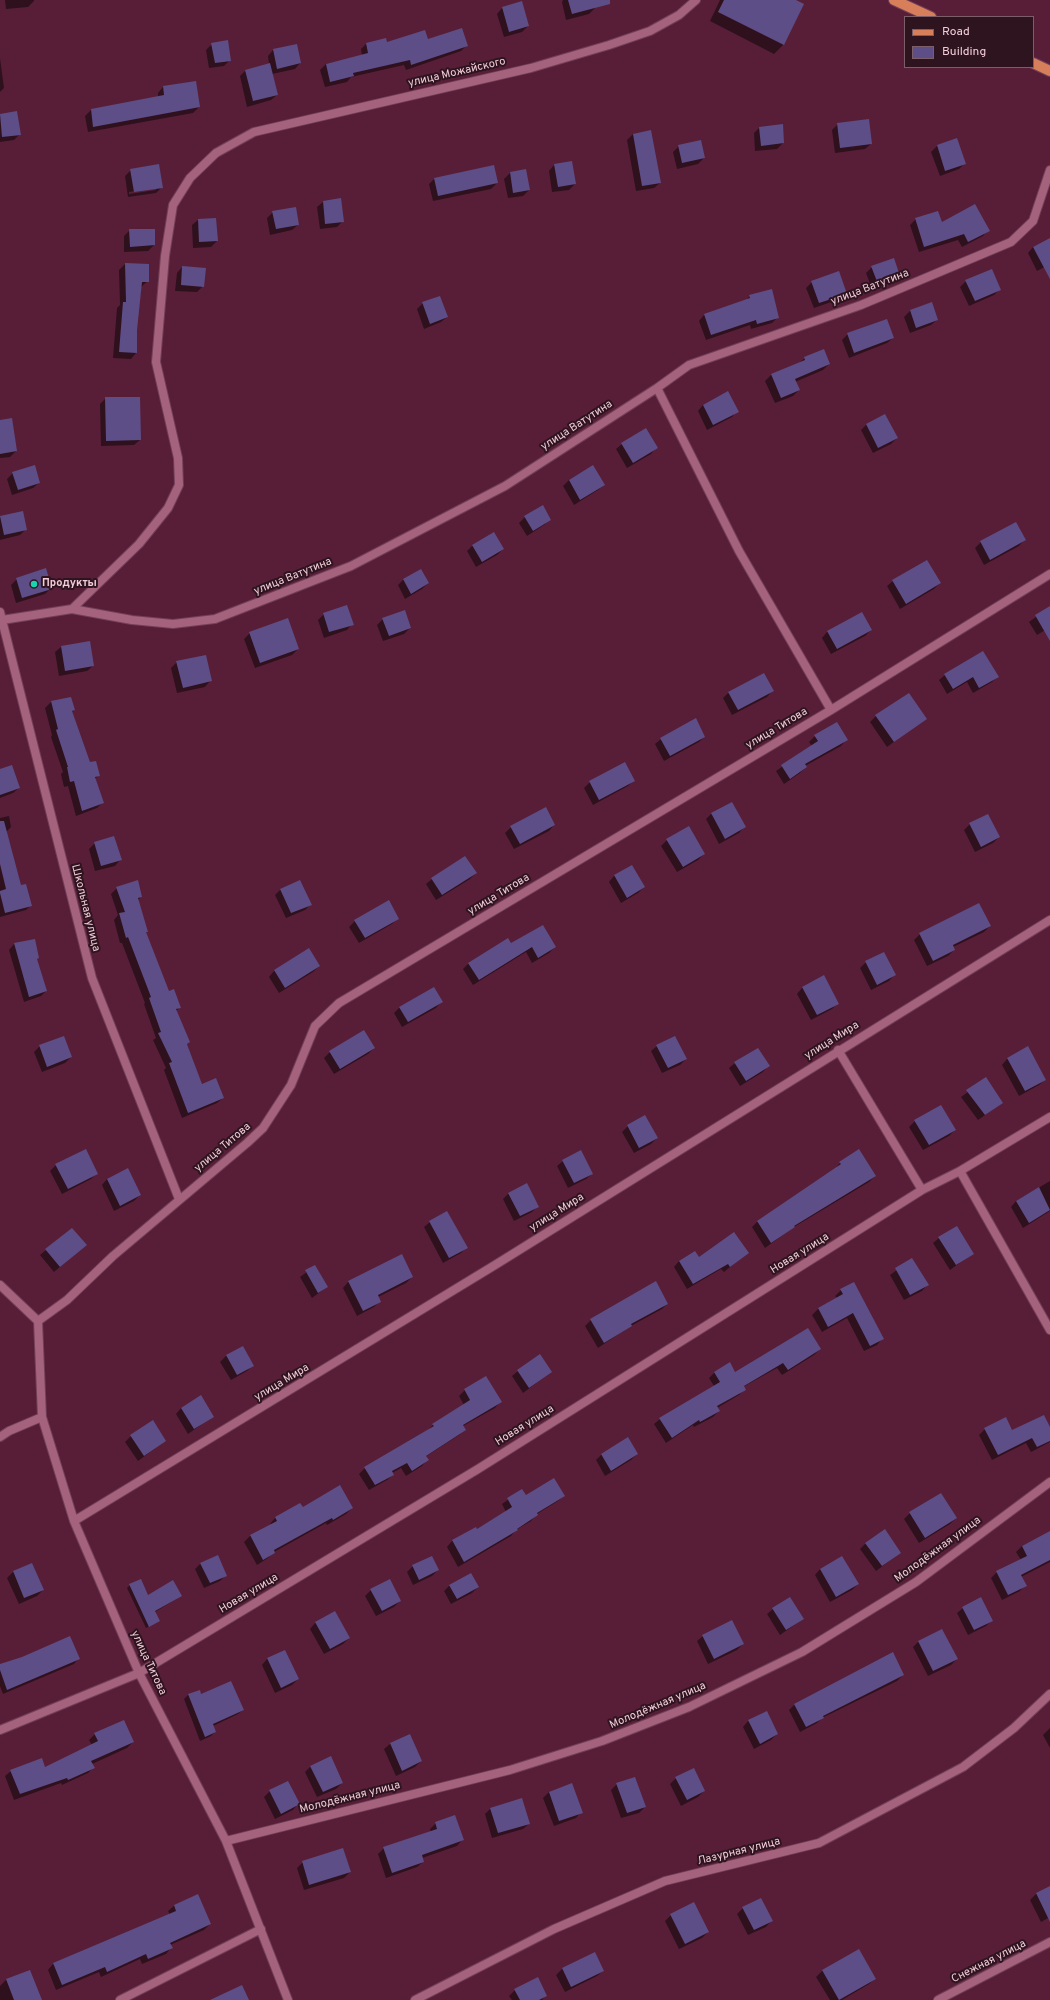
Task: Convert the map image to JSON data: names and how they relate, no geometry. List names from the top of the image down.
{
  "streets": {
    "street": [
      "улица Можайского",
      "улица Ватутина",
      "улица Титова",
      "Школьная улица",
      "улица Мира",
      "Новая улица",
      "Молодёжная улица",
      "Лазурная улица",
      "Снежная улица"
    ]
  },
  "crossings": [
    ["улица Можайского", "улица Ватутина"],
    ["улица Ватутина", "Школьная улица"],
    ["улица Титова", "Школьная улица"],
    ["улица Титова", "улица Мира"],
    ["улица Титова", "Новая улица"],
    ["улица Титова", "Молодёжная улица"]
  ],
  "places": ["Продукты"],
  "legend": ["Road", "Building"]
}
